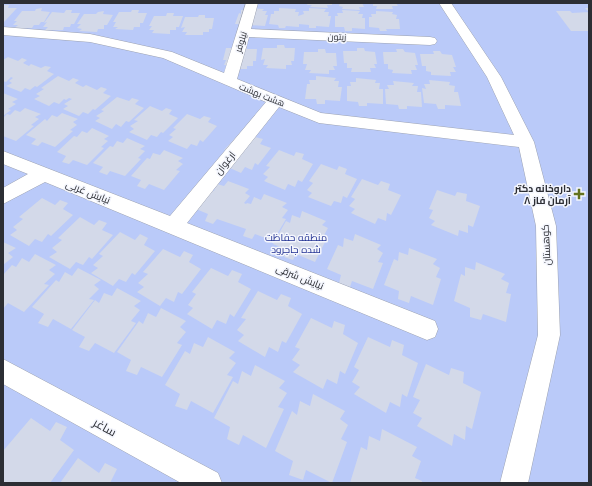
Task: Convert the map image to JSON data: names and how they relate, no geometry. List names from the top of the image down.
{
  "streets": {
    "street": [
      "زیتون",
      "نیلوفر",
      "هشت بهشت",
      "ارغوان",
      "نیایش غربی",
      "کوهستان",
      "نیایش شرقی",
      "ساغر"
    ]
  },
  "crossings": [
    ["زیتون", "نیلوفر"],
    ["نیلوفر", "هشت بهشت"],
    ["هشت بهشت", "ارغوان"],
    ["هشت بهشت", "کوهستان"],
    ["ارغوان", "نیایش غربی"],
    ["ارغوان", "نیایش شرقی"],
    ["نیایش غربی", "نیایش شرقی"]
  ],
  "parks": ["منطقه حفاظت شده جاجرود"],
  "places": {
    "health": ["داروخانه دکتر آرمان فاز ۸"]
  }
}
